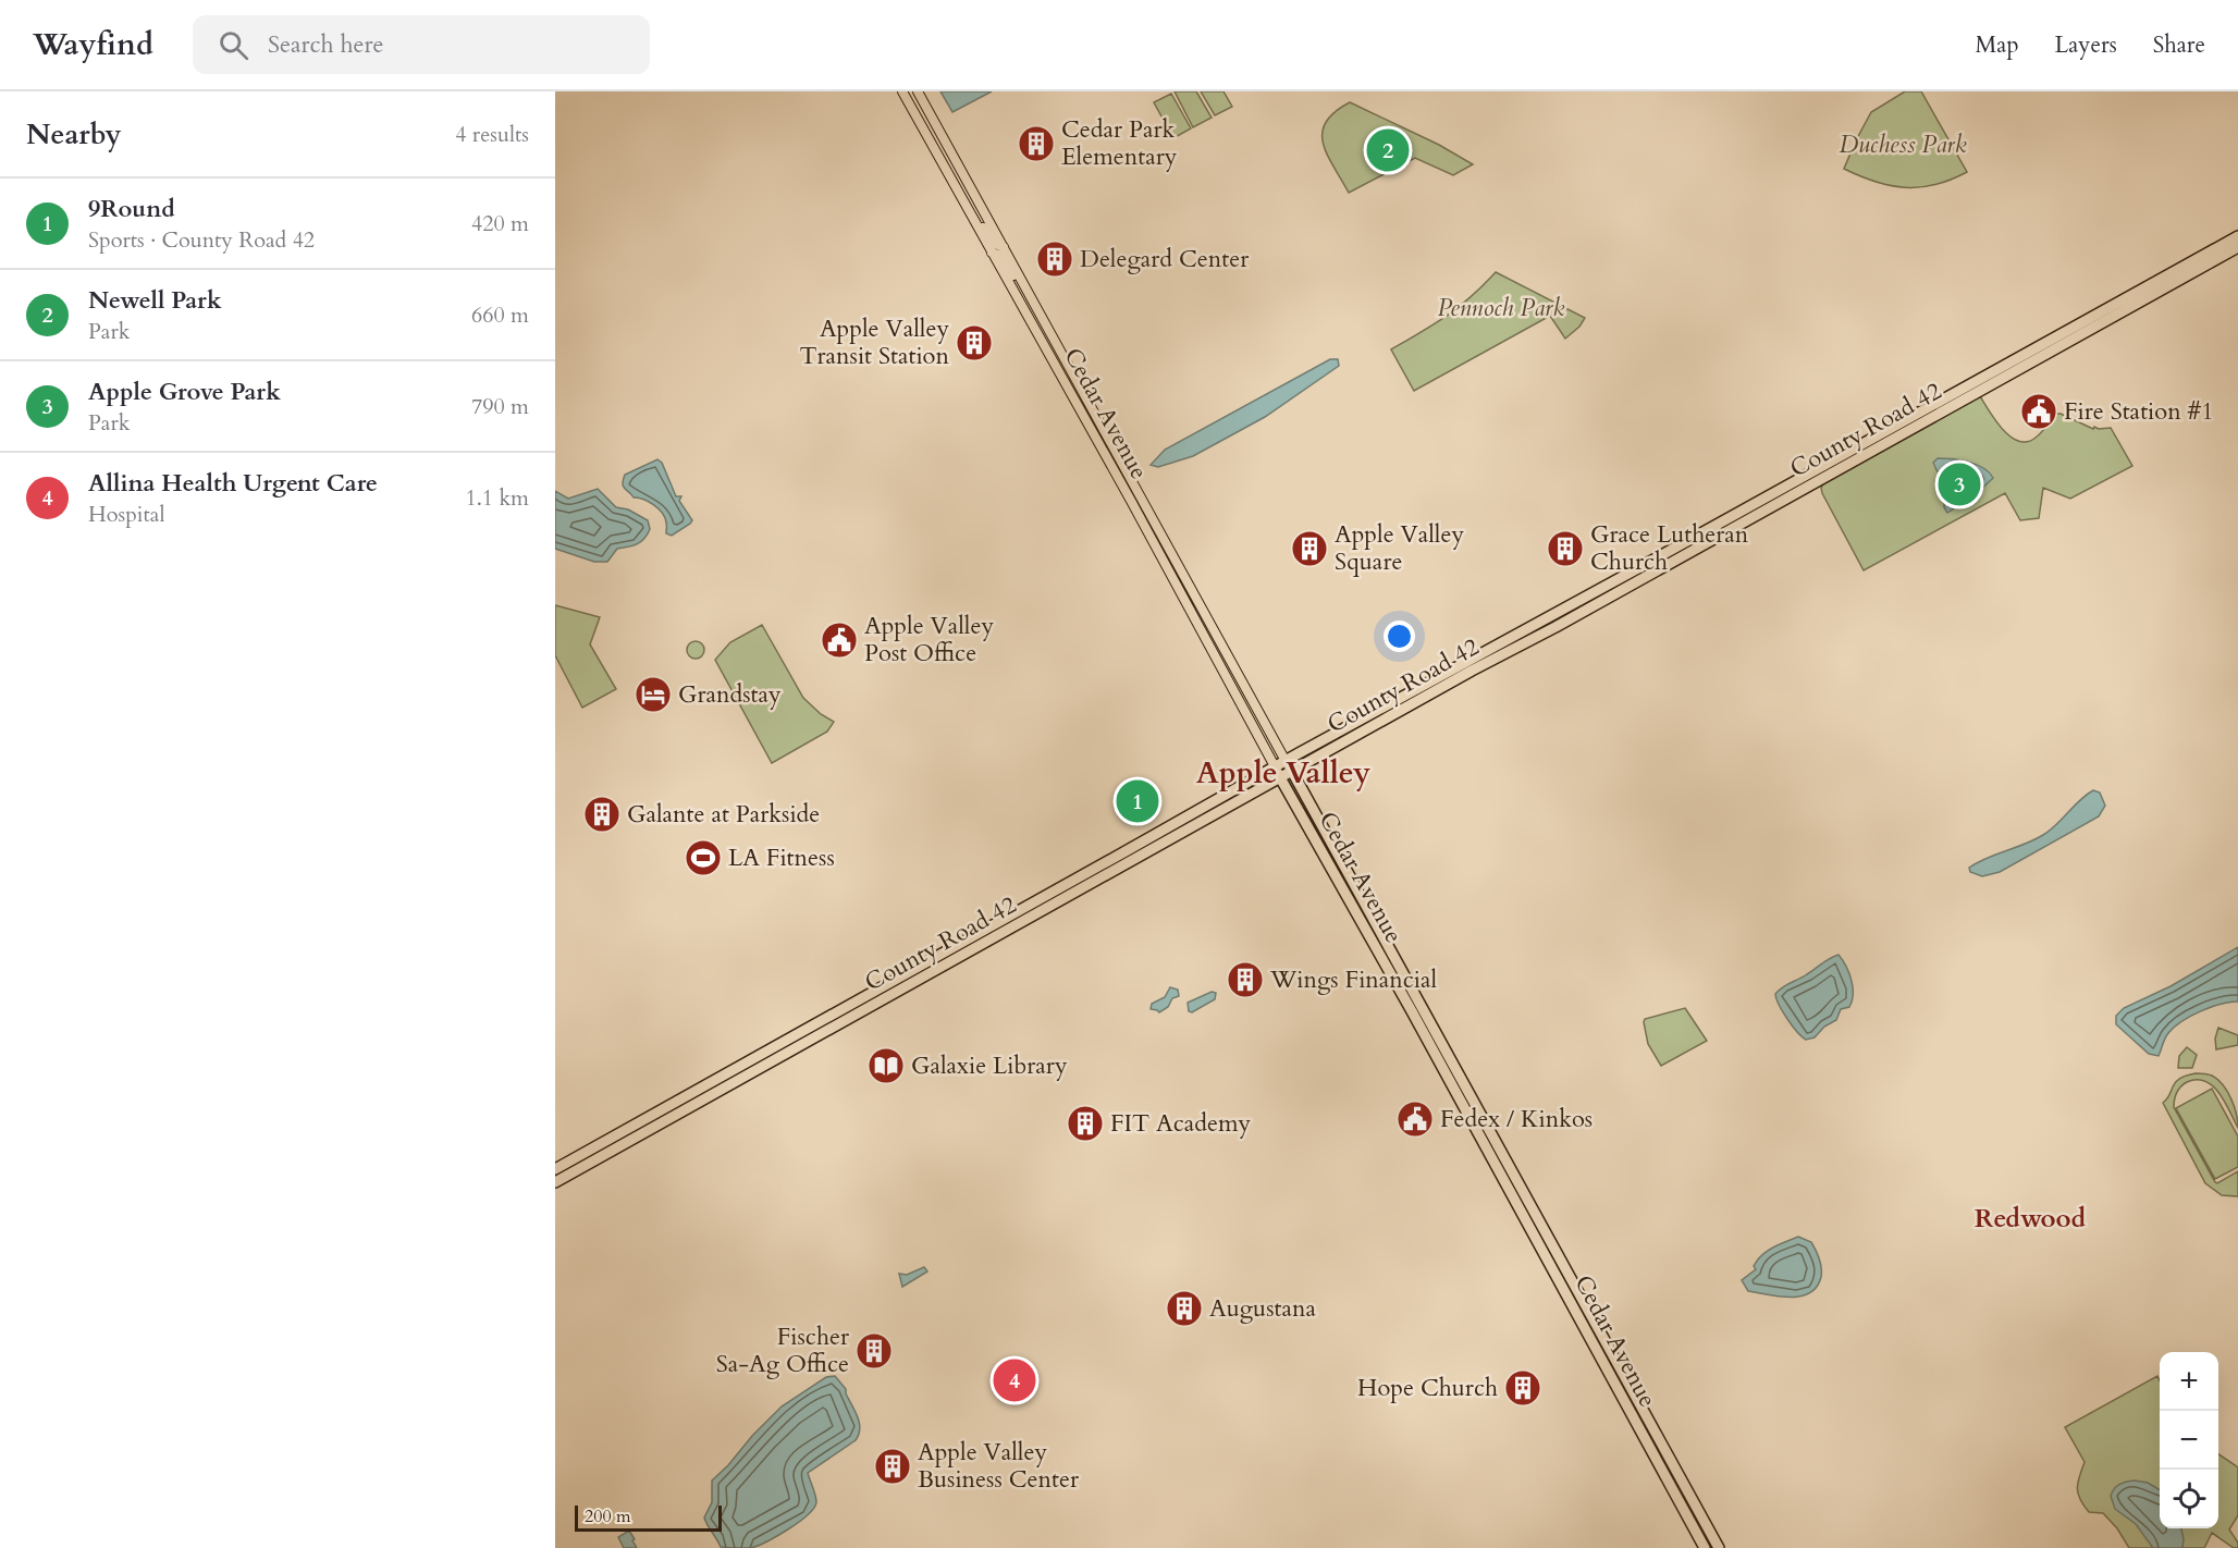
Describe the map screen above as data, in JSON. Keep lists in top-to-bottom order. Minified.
{"streets":{"highway":["Cedar Avenue","County Road 42"]},"crossings":[["Cedar Avenue","County Road 42"]],"districts":["Apple Valley","Redwood"],"parks":["Duchess Park","Pennoch Park"],"places":{"building":["Cedar Park Elementary","Delegard Center","Apple Valley Transit Station","Apple Valley Square","Grace Lutheran Church","Galante at Parkside","Wings Financial","FIT Academy","Augustana","Fischer Sa-Ag Office","Hope Church","Apple Valley Business Center"],"public building":["Fire Station #1","Apple Valley Post Office","Fedex / Kinkos"],"hotel":["Grandstay"],"sports":["LA Fitness"],"library":["Galaxie Library"]},"scale_bar":"200 m","page":{"header":"Wayfind","search":"Search here","nav":["Map","Layers","Share"],"heading":["Nearby","4 results"],"pins":["2","3","1","4"],"list":[{"mark":"1","name":"9Round","note":"Sports · County Road 42","value":"420 m"},{"mark":"2","name":"Newell Park","note":"Park","value":"660 m"},{"mark":"3","name":"Apple Grove Park","note":"Park","value":"790 m"},{"mark":"4","name":"Allina Health Urgent Care","note":"Hospital","value":"1.1 km"}],"map_buttons":["+","−"],"scale":"200 m"}}
